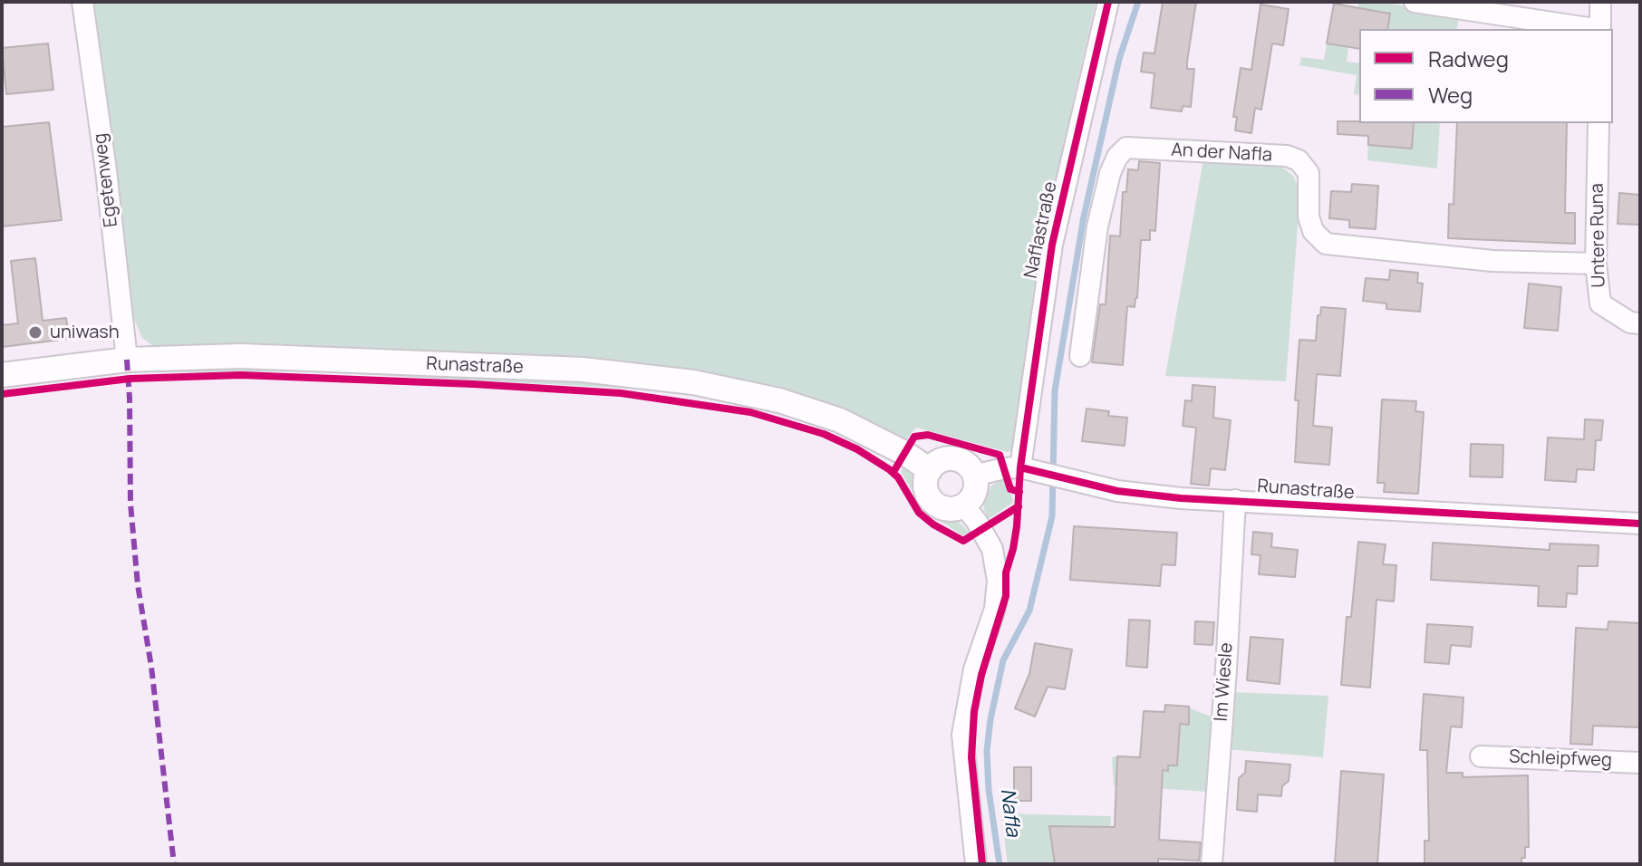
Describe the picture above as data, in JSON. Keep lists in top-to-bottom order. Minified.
{"streets":{"street":["An der Nafla","Egetenweg","Naflastraße","Untere Runa","Runastraße","Im Wiesle","Schleipfweg"]},"crossings":[["An der Nafla","Untere Runa"],["Egetenweg","Runastraße"],["Naflastraße","Runastraße"],["Runastraße","Im Wiesle"]],"water":["Nafla"],"places":["uniwash"],"legend":["Radweg","Weg"]}
